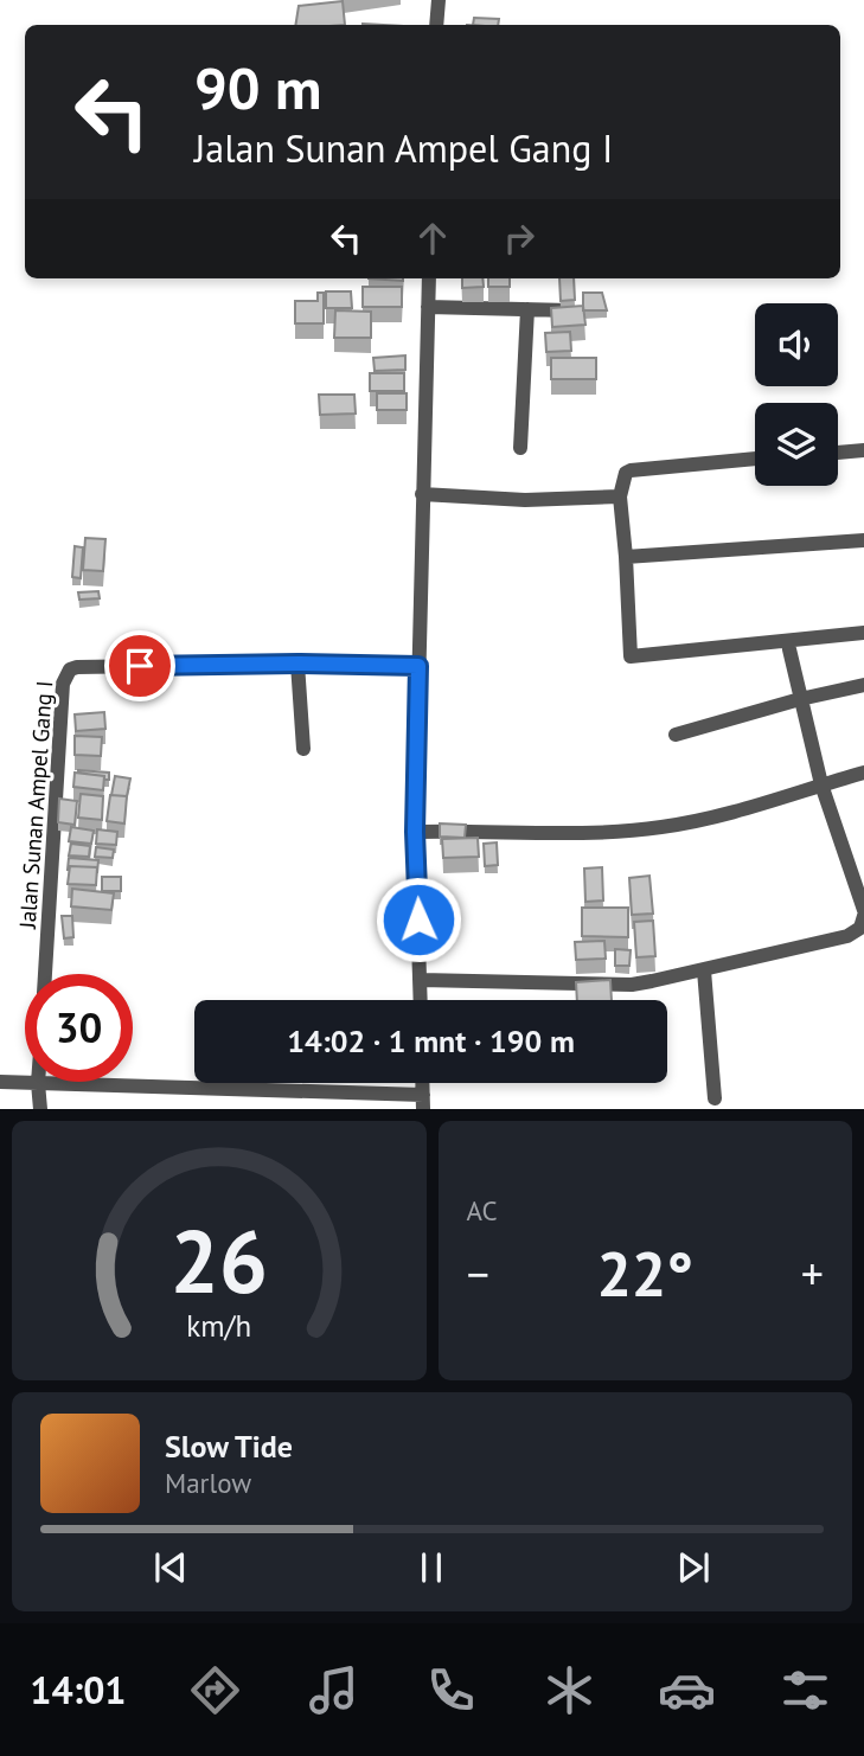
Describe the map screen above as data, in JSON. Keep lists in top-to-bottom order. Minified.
{"streets":{"street":["Jalan Sunan Ampel Gang I"]},"page":{"turn":["90 m","Jalan Sunan Ampel Gang I"],"limit":"30","trip":"14:02 · 1 mnt · 190 m","tile":"AC","heat":["−","22°","+"],"song":["Slow Tide","Marlow"],"tabs":"14:01","gauge":["26","km/h"]}}
